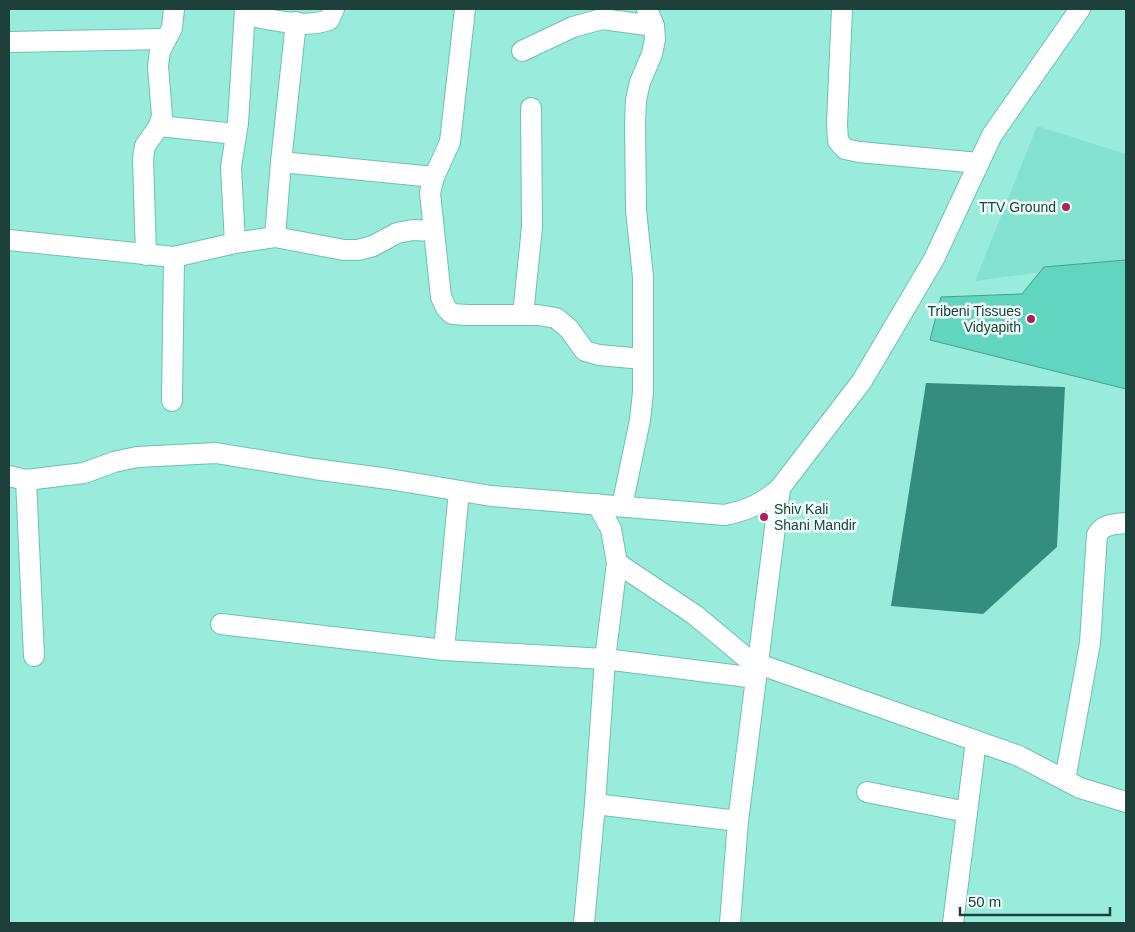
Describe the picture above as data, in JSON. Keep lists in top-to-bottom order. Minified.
{"places":["TTV Ground","Tribeni Tissues Vidyapith","Shiv Kali Shani Mandir"],"scale_bar":"50 m"}
